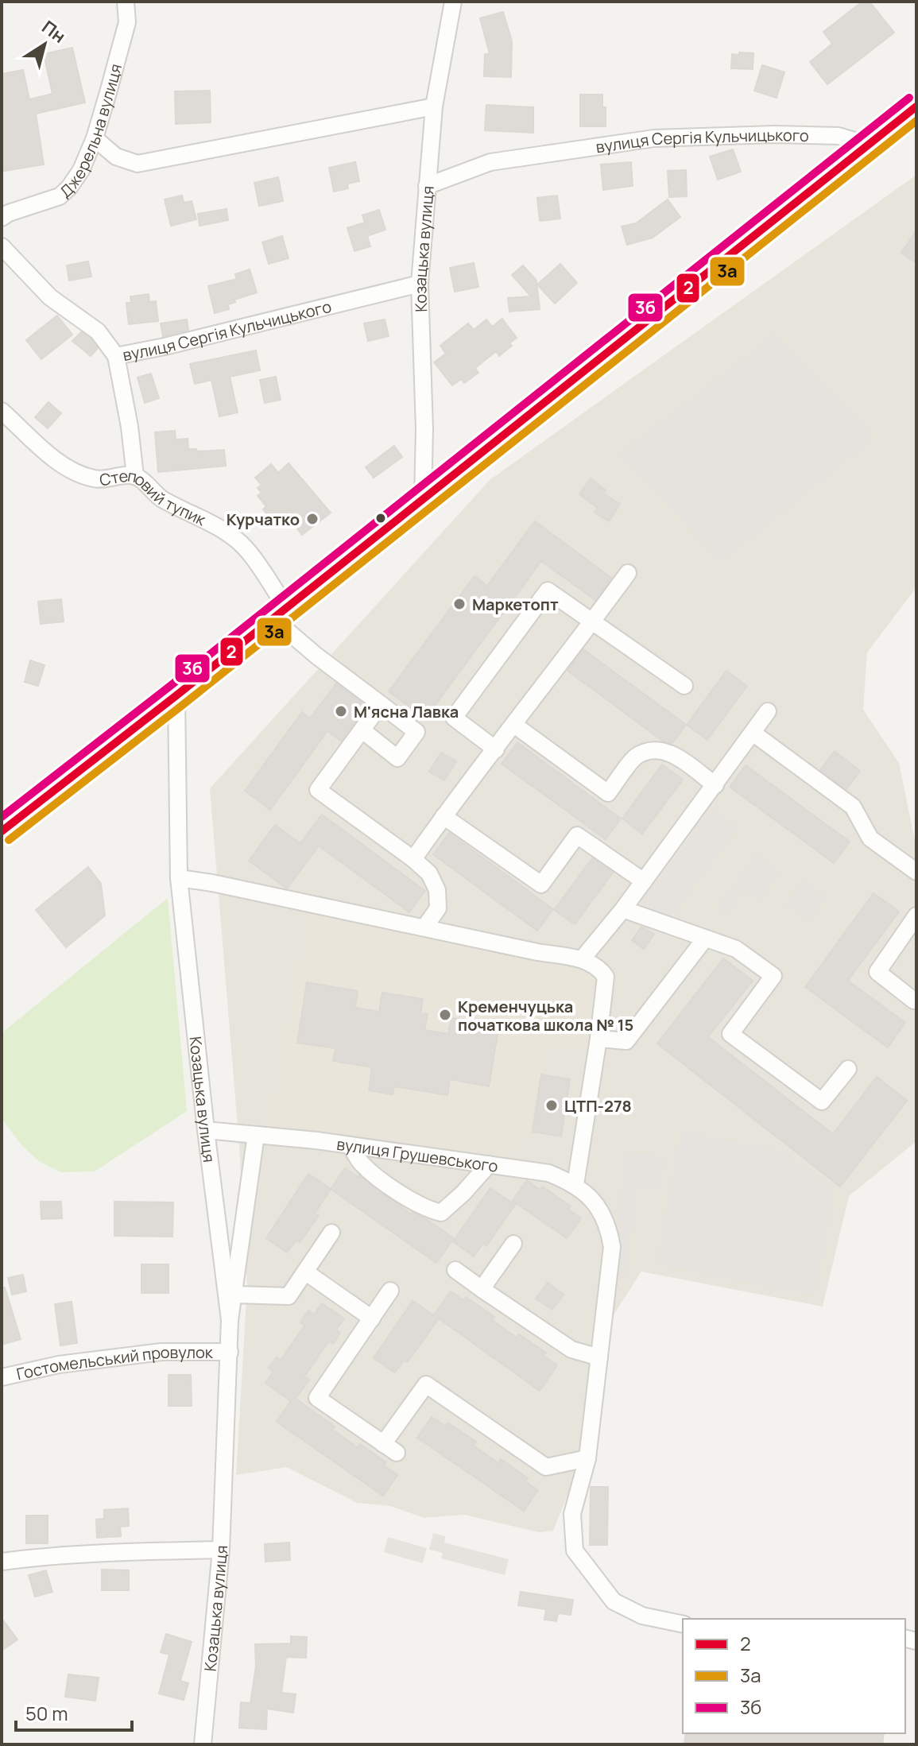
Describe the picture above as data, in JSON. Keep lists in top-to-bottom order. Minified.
{"streets":{"street":["Джерельна вулиця","вулиця Сергія Кульчицького","Козацька вулиця","Степовий тупик","вулиця Грушевського","Гостомельський провулок"]},"crossings":[["вулиця Сергія Кульчицького","Козацька вулиця"],["Козацька вулиця","вулиця Грушевського"],["Козацька вулиця","Гостомельський провулок"]],"places":["Курчатко","Маркетопт","М'ясна Лавка","Кременчуцька початкова школа № 15","ЦТП-278"],"lines":["transit line 3б","transit line 2","transit line 3а"],"legend":["2","3а","3б"],"scale_bar":"50 m","north":"top right"}
